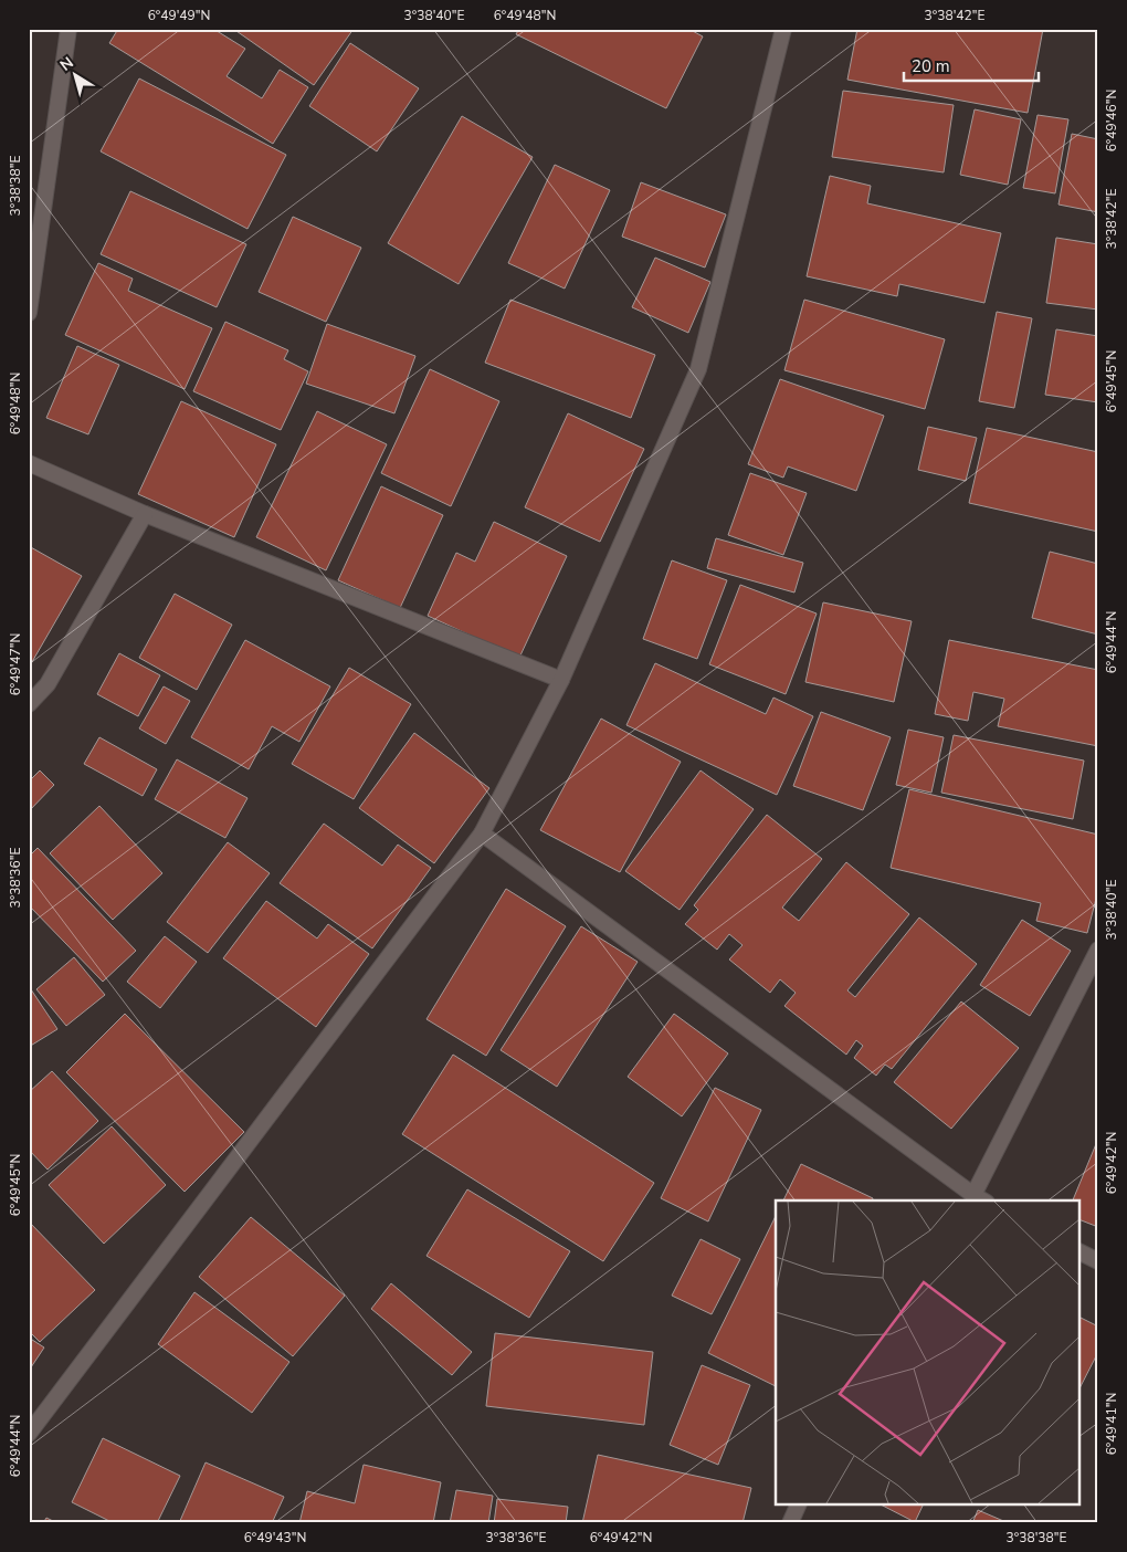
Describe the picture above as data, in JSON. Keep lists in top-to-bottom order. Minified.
{"scale_bar":"20 m","north":"top left","coordinates":["6°49'49\"N","3°38'40\"E","6°49'48\"N","3°38'42\"E","6°49'46\"N","3°38'38\"E","6°49'45\"N","6°49'44\"N","6°49'47\"N","3°38'36\"E","6°49'42\"N","6°49'41\"N","6°49'43\"N"]}
